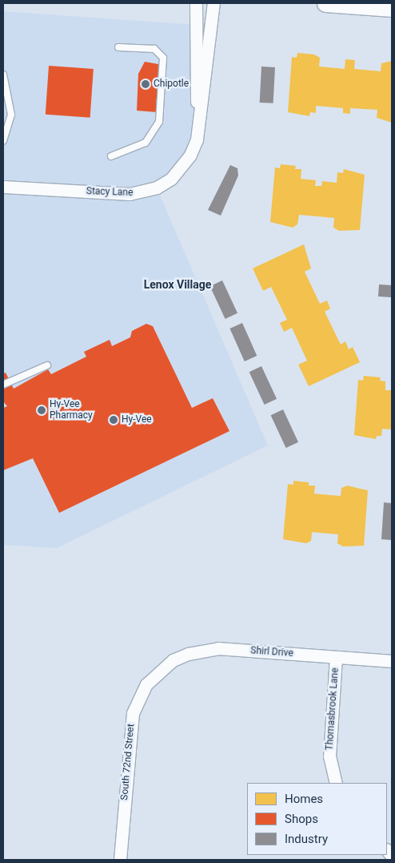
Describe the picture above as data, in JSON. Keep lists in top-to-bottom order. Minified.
{"streets":{"street":["Stacy Lane","Shirl Drive","Thomasbrook Lane","South 72nd Street"]},"crossings":[["Shirl Drive","Thomasbrook Lane"],["Shirl Drive","South 72nd Street"]],"districts":["Lenox Village"],"places":["Chipotle","Hy-Vee Pharmacy","Hy-Vee"],"legend":["Homes","Shops","Industry"]}
